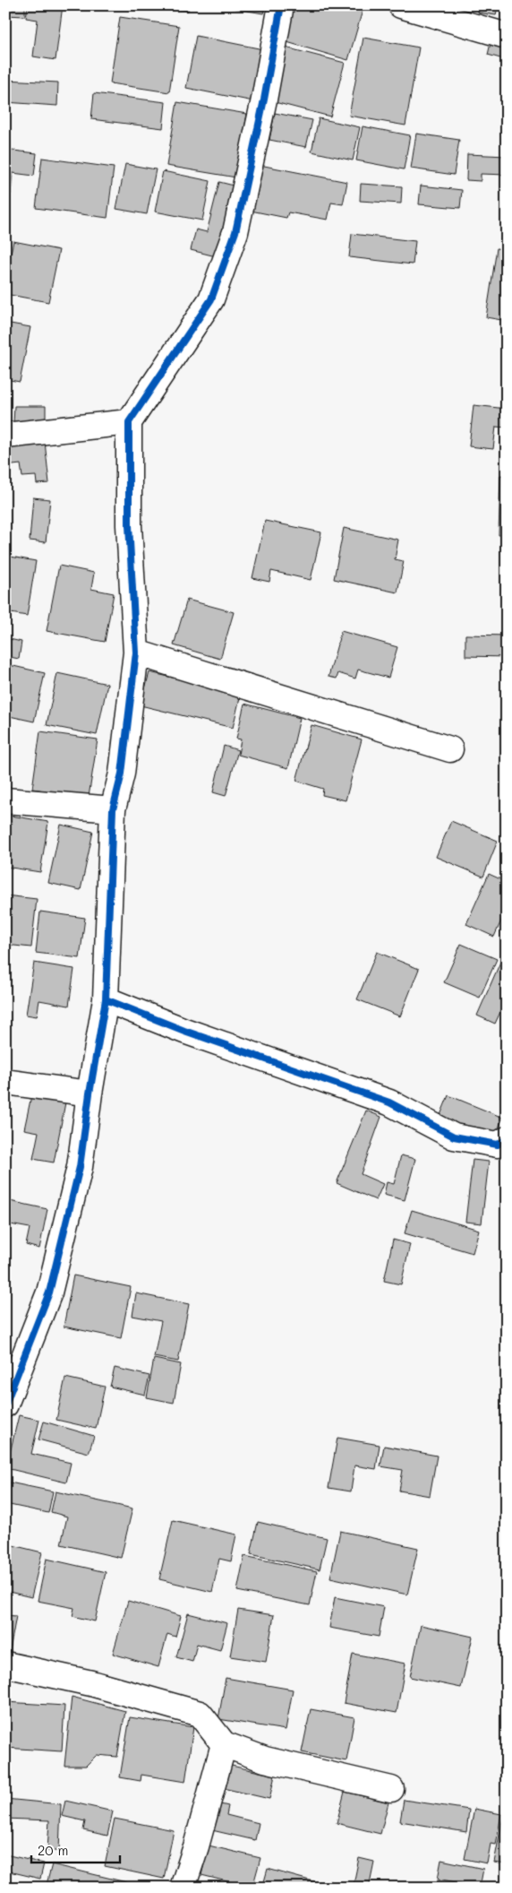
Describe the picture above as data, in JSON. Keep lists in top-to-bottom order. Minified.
{"scale_bar":"20 m"}
